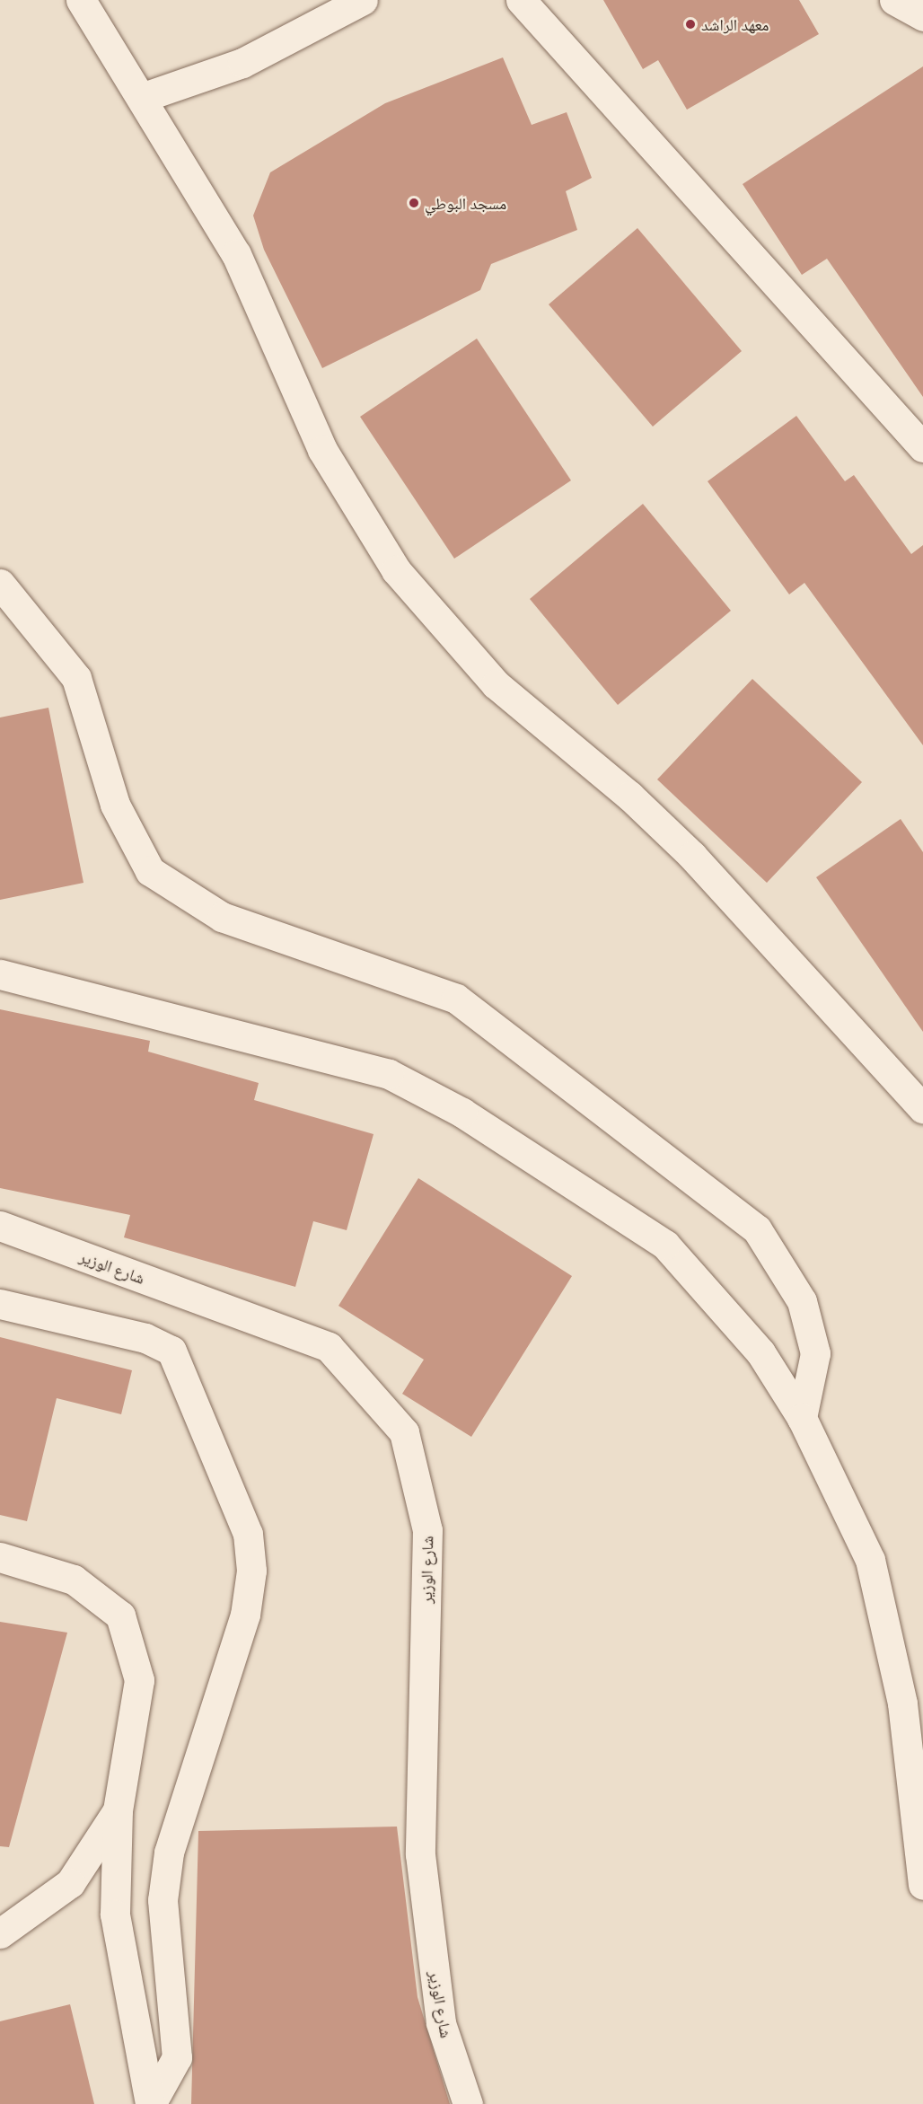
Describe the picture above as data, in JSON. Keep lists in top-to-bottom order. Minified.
{"streets":{"street":["شارع الوزير"]},"places":["معهد الراشد","مسجد البوطي"]}
